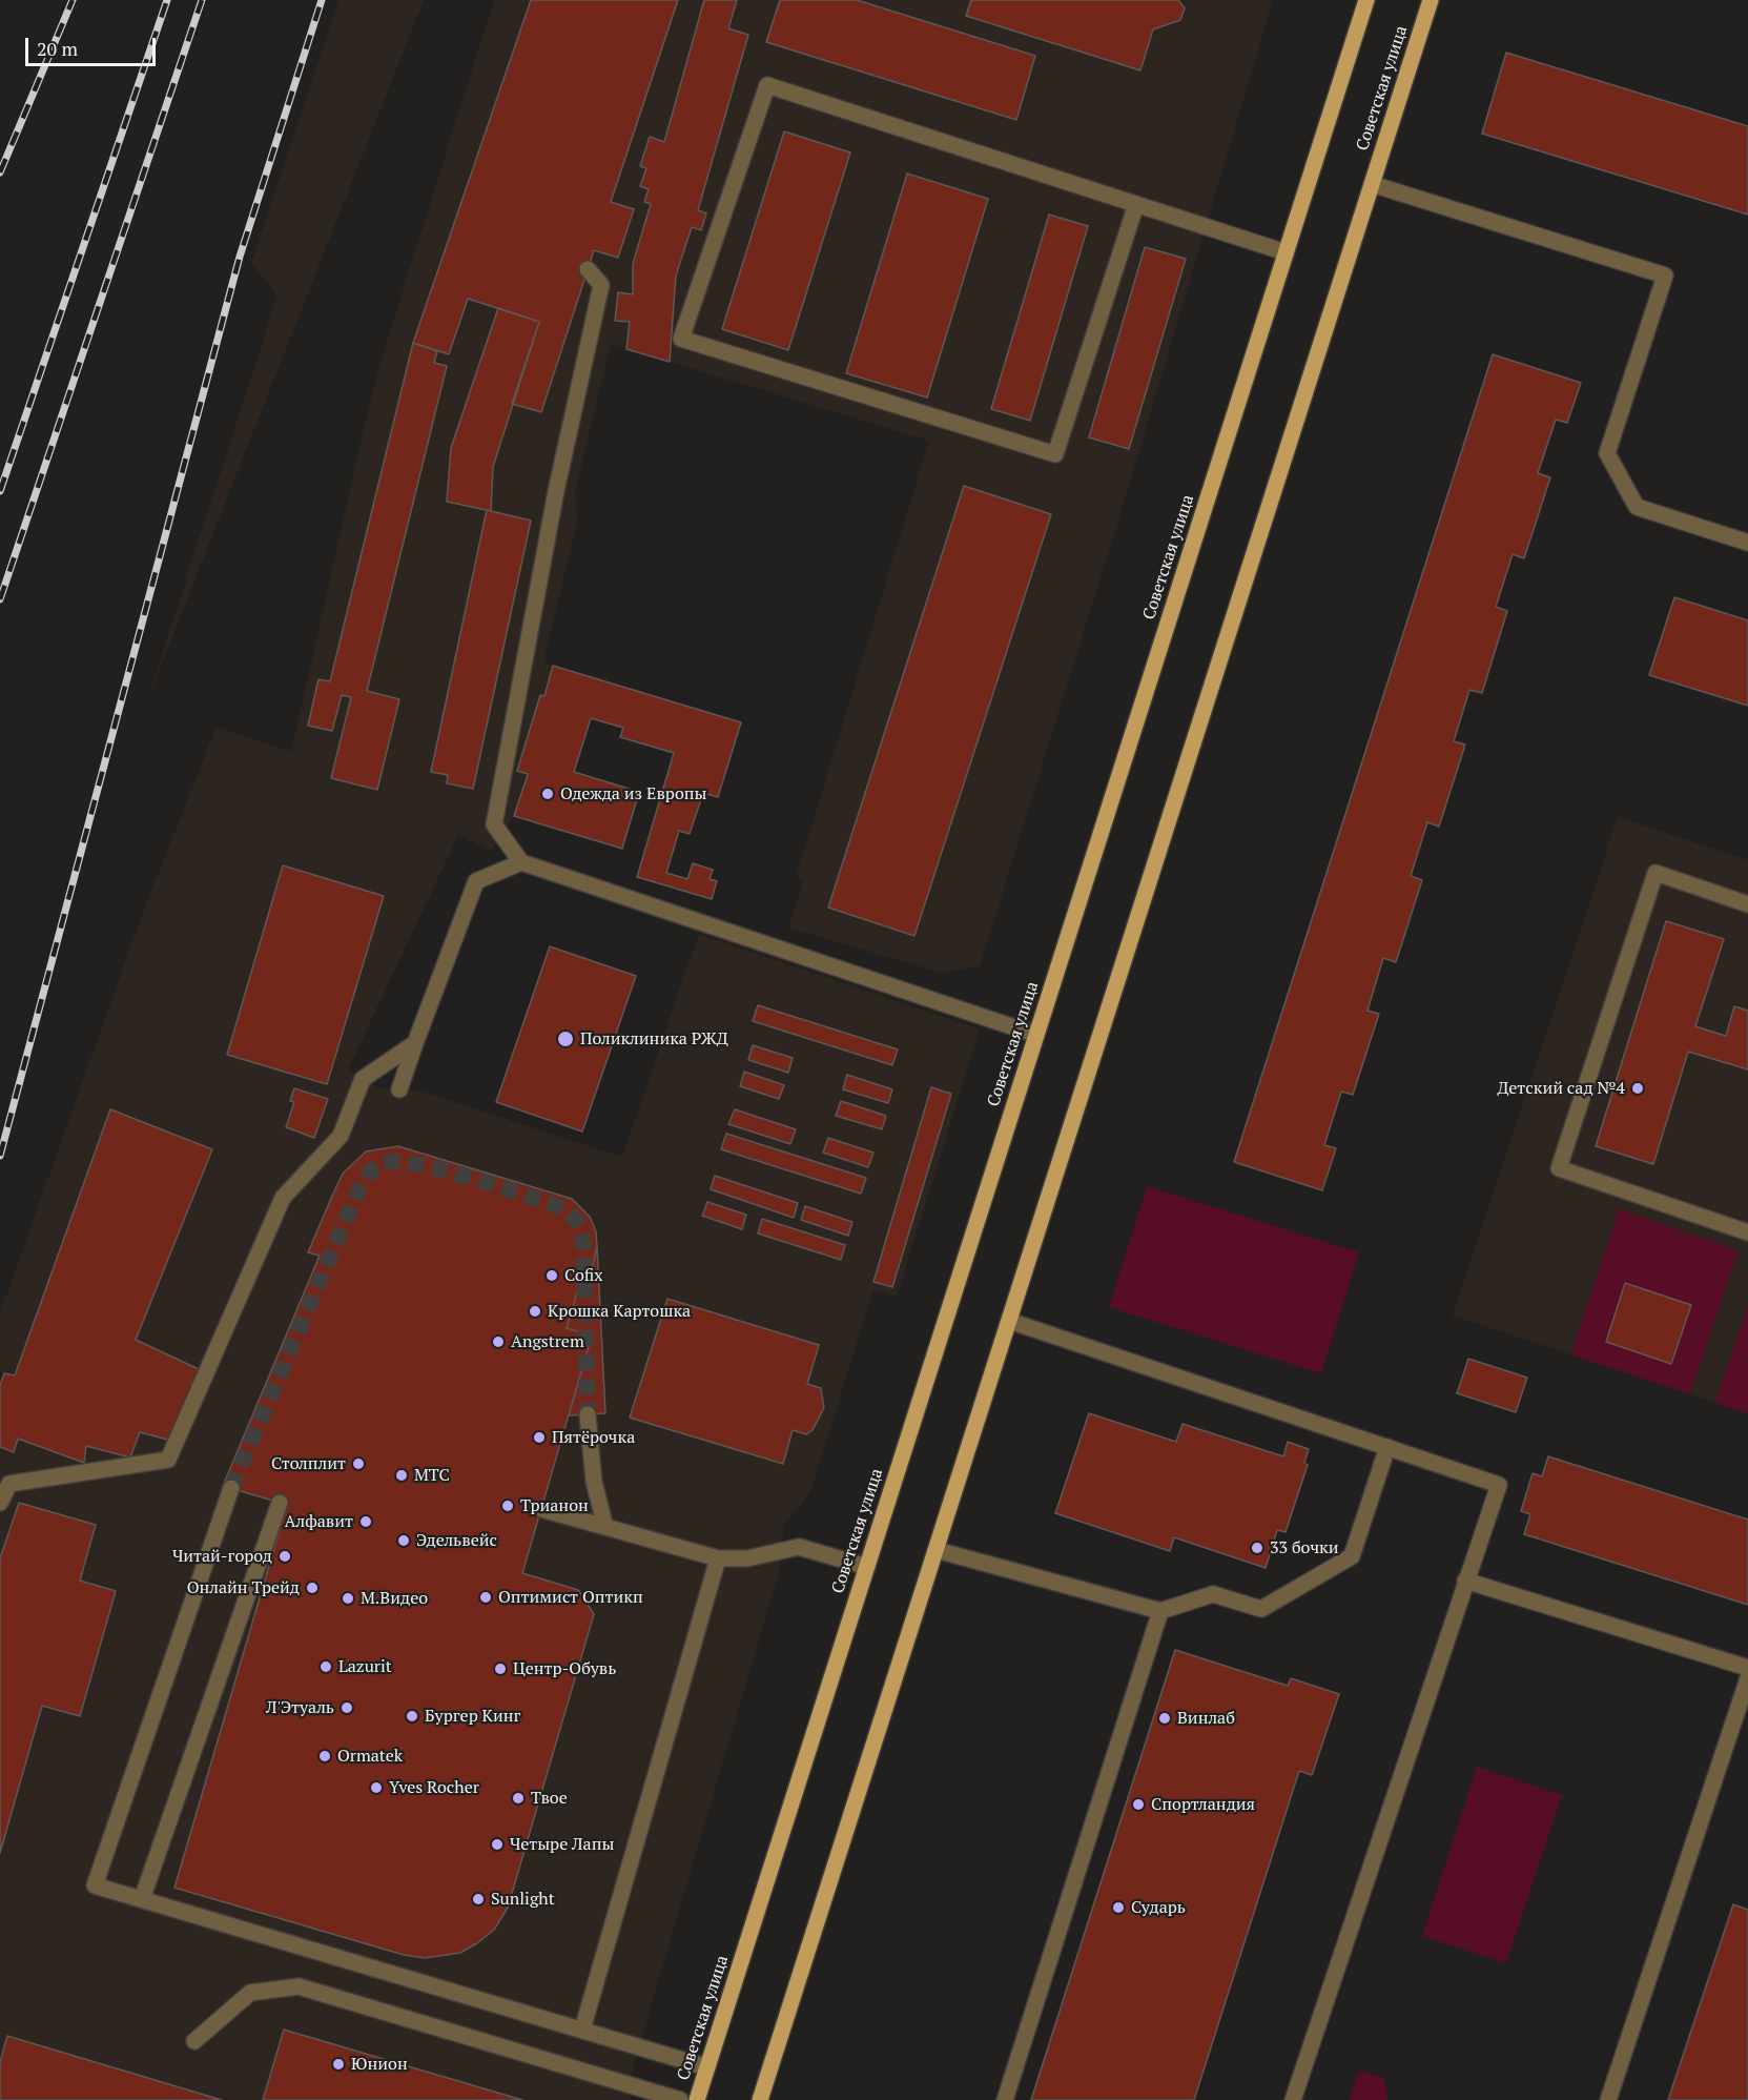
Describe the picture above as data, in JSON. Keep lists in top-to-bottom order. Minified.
{"streets":{"main road":["Советская улица"]},"places":["Одежда из Европы","Поликлиника РЖД","Детский сад №4","Cofix","Крошка Картошка","Angstrem","Пятёрочка","Столплит","МТС","Трианон","Алфавит","Эдельвейс","33 бочки","Читай-город","Онлайн Трейд","Оптимист Оптикп","М.Видео","Lazurit","Центр-Обувь","Л'Этуаль","Бургер Кинг","Винлаб","Ormatek","Yves Rocher","Твое","Спортландия","Четыре Лапы","Sunlight","Сударь","Юнион"],"scale_bar":"20 m"}
